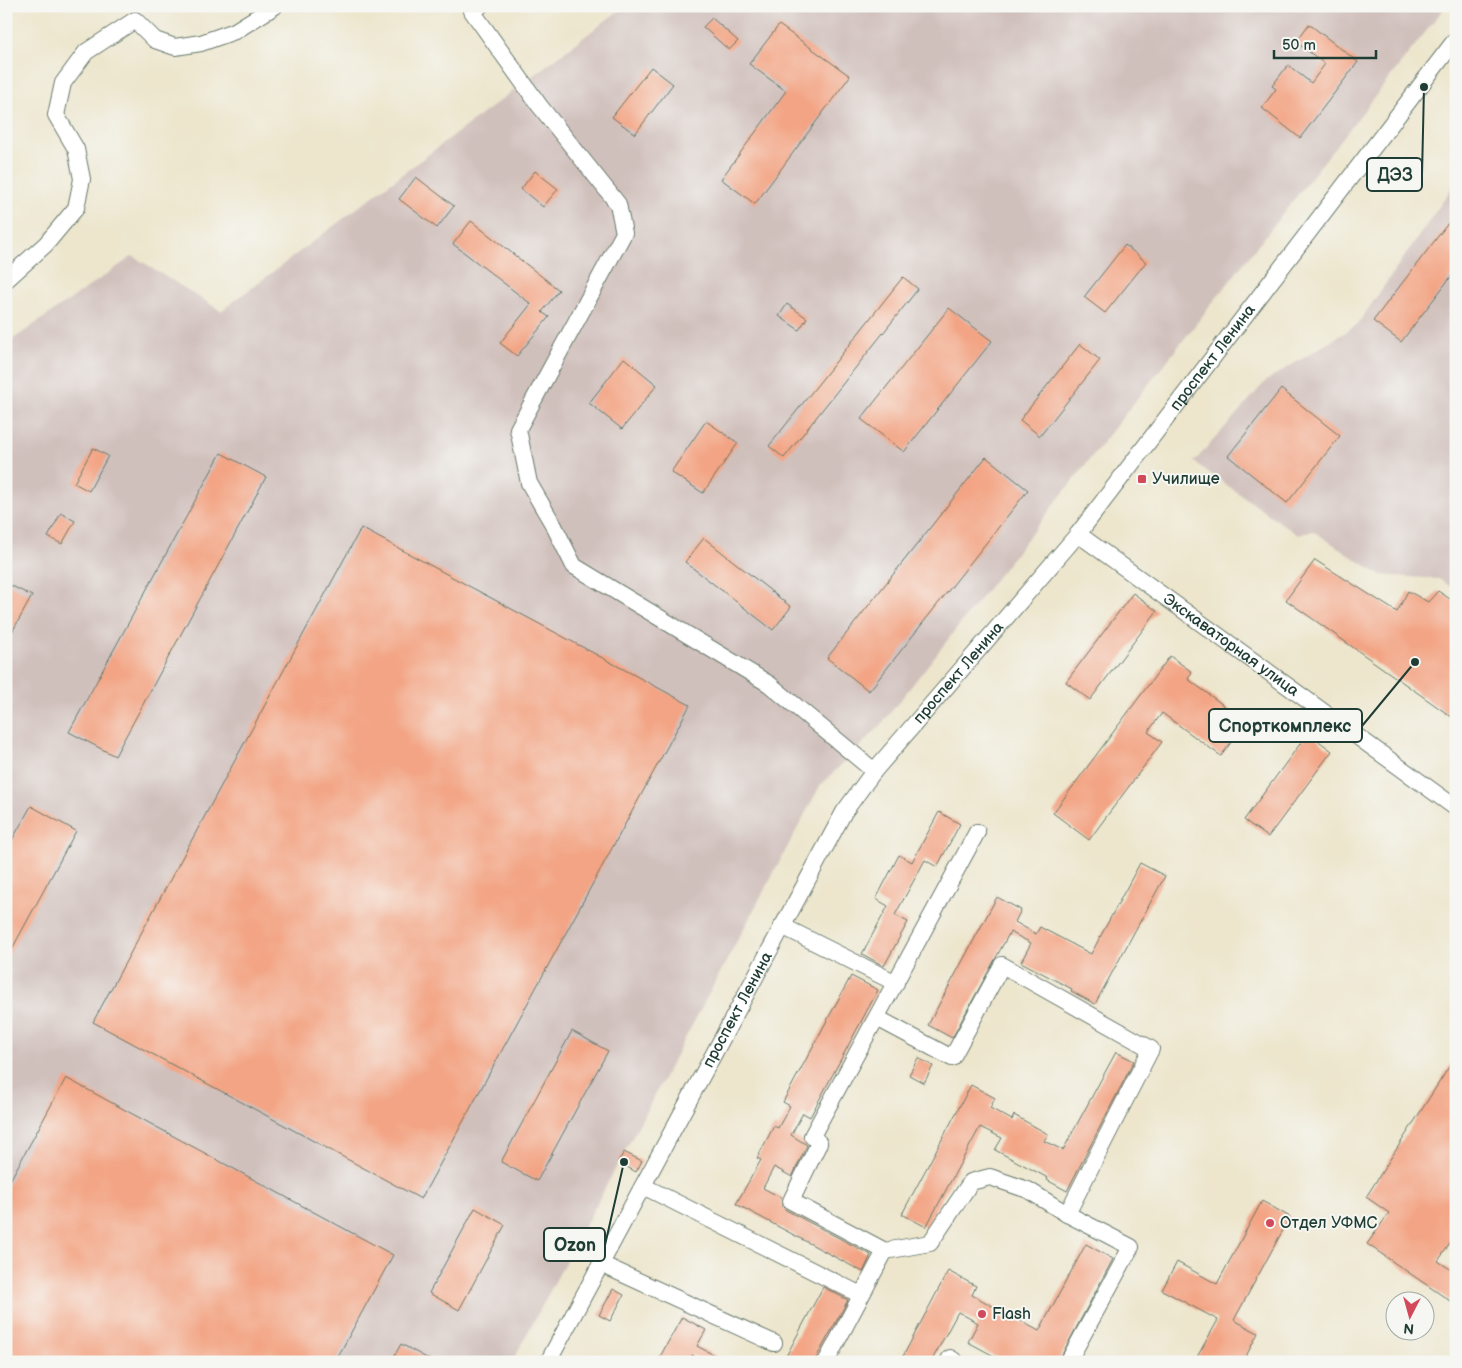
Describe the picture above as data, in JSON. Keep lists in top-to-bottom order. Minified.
{"streets":{"street":["проспект Ленина","Экскаваторная улица"]},"crossings":[["проспект Ленина","Экскаваторная улица"]],"places":{"other":["ДЭЗ","Спорткомплекс","Ozon","Отдел УФМС","Flash"],"transit":["Училище"]},"scale_bar":"50 m","north":"bottom"}
